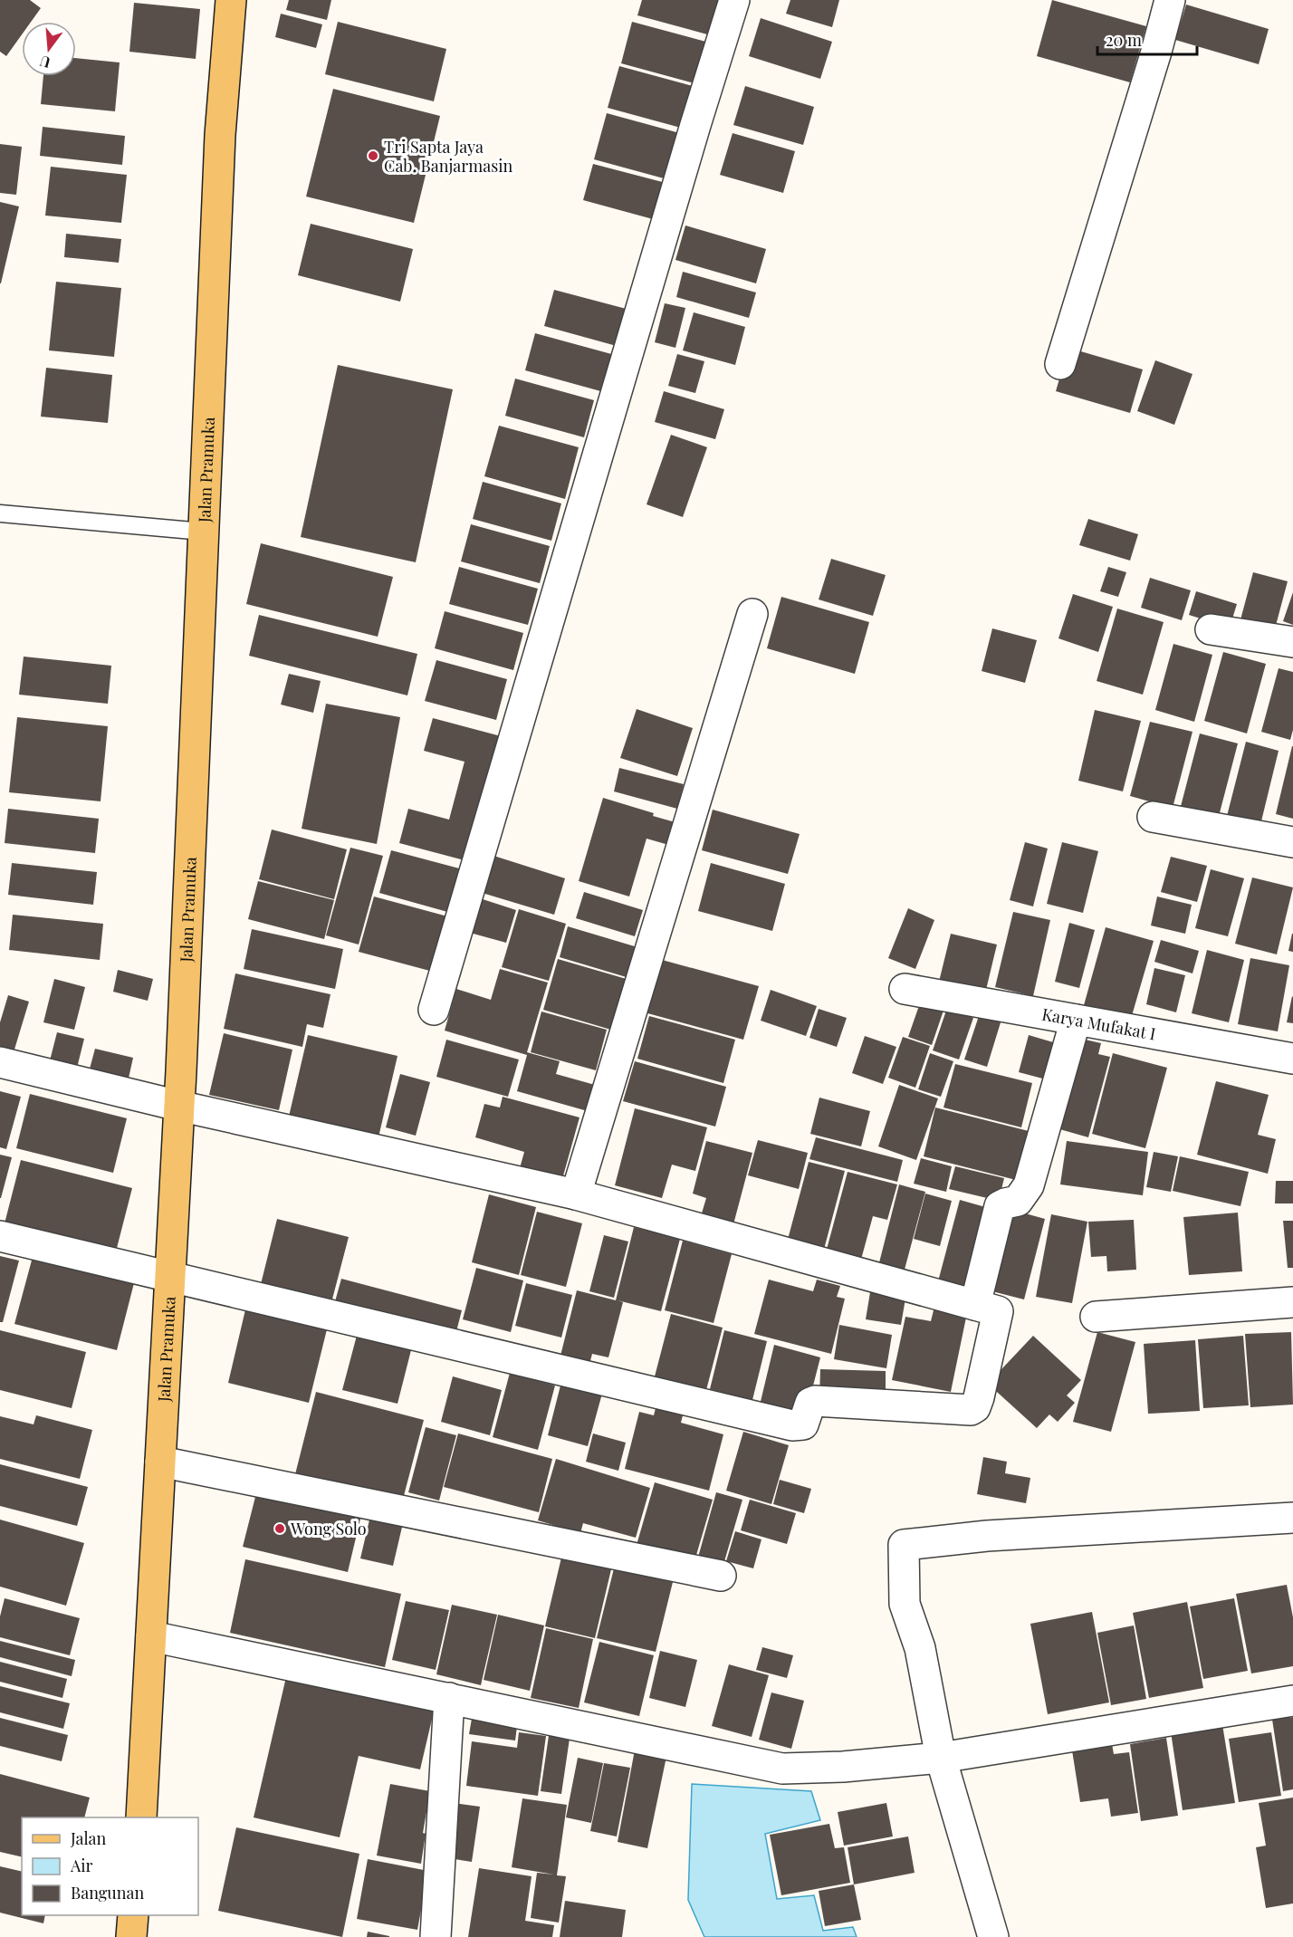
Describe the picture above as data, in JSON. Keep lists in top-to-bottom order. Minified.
{"streets":{"main road":["Jalan Pramuka"],"street":["Karya Mufakat I"]},"places":["Tri Sapta Jaya Cab. Banjarmasin","Wong Solo"],"legend":["Jalan","Air","Bangunan"],"scale_bar":"20 m","north":"bottom"}
